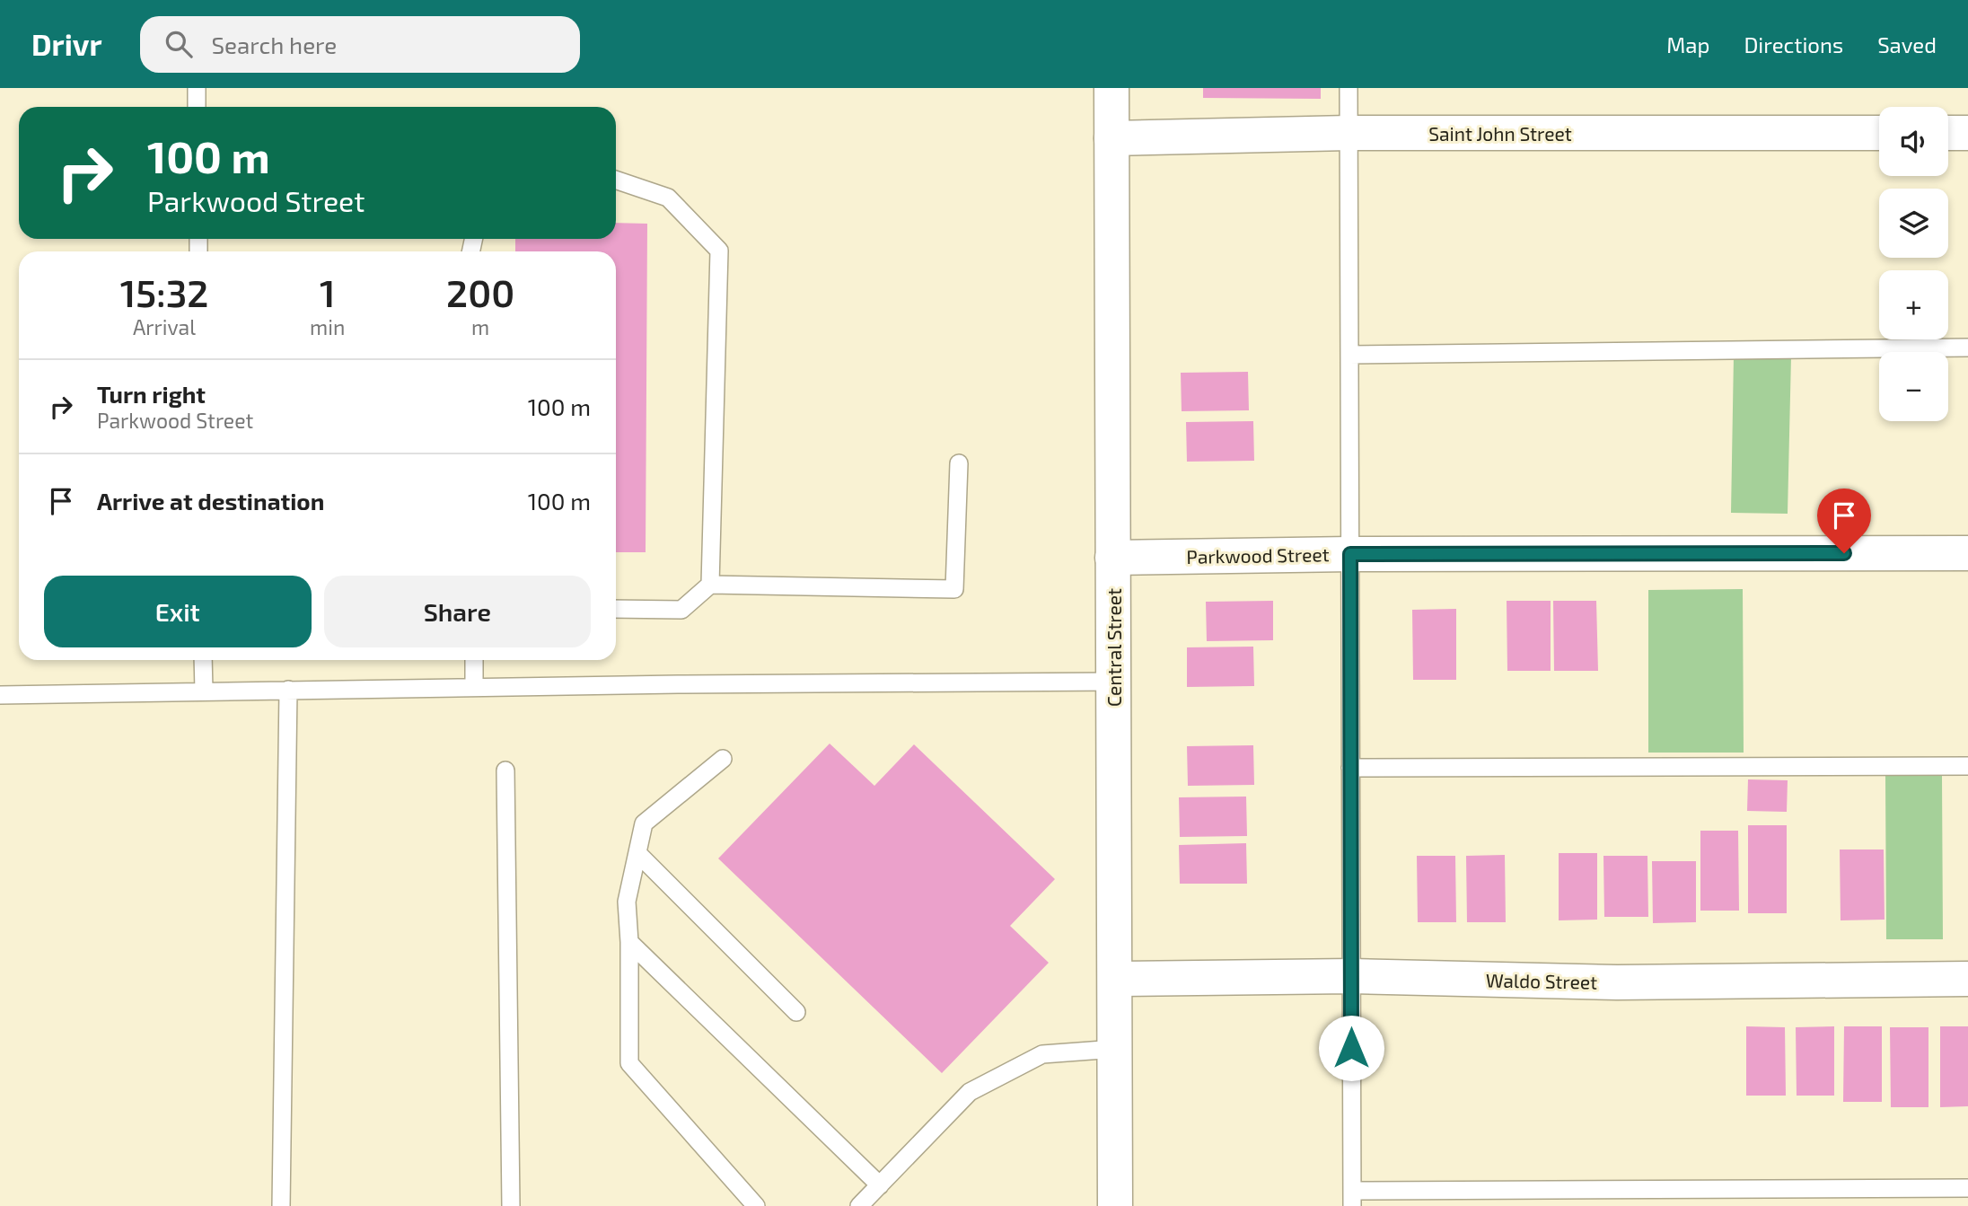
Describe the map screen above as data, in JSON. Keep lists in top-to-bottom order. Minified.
{"streets":{"street":["Saint John Street","Parkwood Street","Central Street","Waldo Street"]},"crossings":[["Saint John Street","Central Street"],["Parkwood Street","Central Street"],["Central Street","Waldo Street"]],"page":{"header":"Drivr","search":"Search here","nav":["Map","Directions","Saved"],"map_buttons":["+","−"],"turn":["100 m","Parkwood Street"],"eta":["15:32","Arrival","1","min","200","m"],"list":[{"name":"Turn right","note":"Parkwood Street","value":"100 m"},{"name":"Arrive at destination","value":"100 m"}],"buttons":["Exit","Share"]}}
